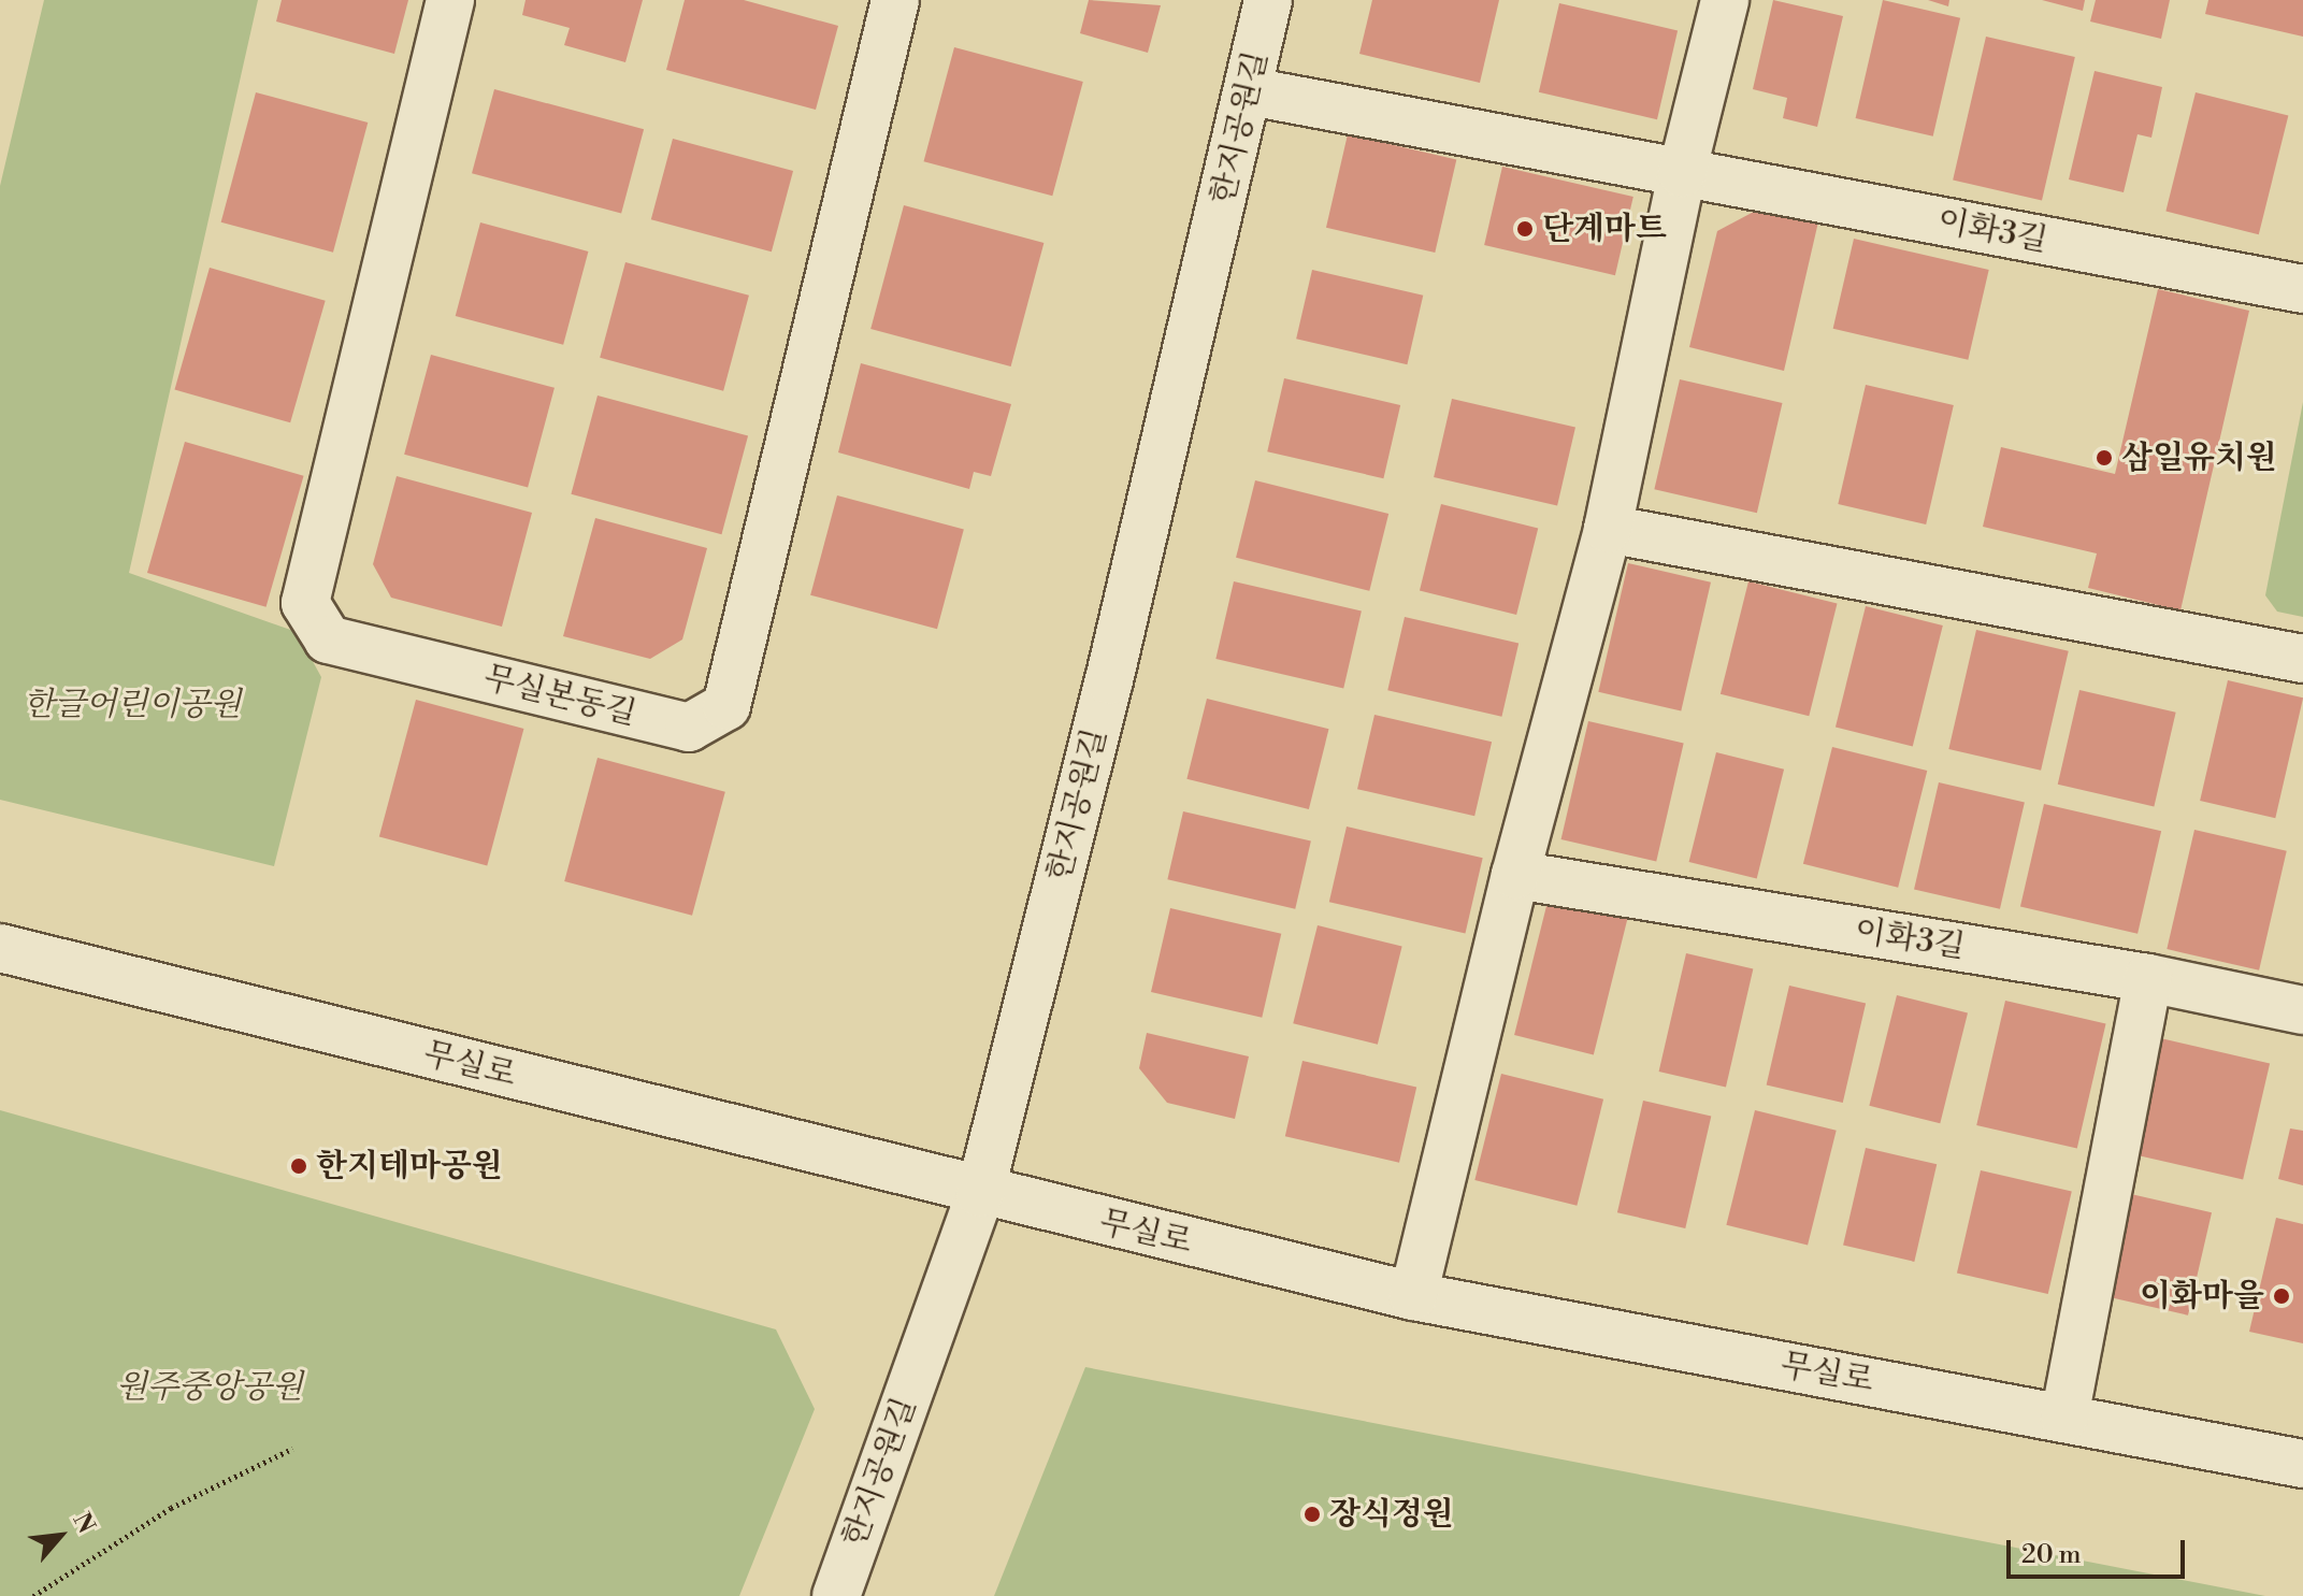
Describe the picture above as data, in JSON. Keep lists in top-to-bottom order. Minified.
{"streets":{"street":["한지공원길","이화3길","무실본동길","무실로"]},"crossings":[["한지공원길","이화3길"],["한지공원길","무실로"]],"parks":["한글어린이공원","원주중앙공원"],"places":["단계마트","삼일유치원","한지테마공원","이화마을","장식정원"],"scale_bar":"20 m","north":"top right"}
